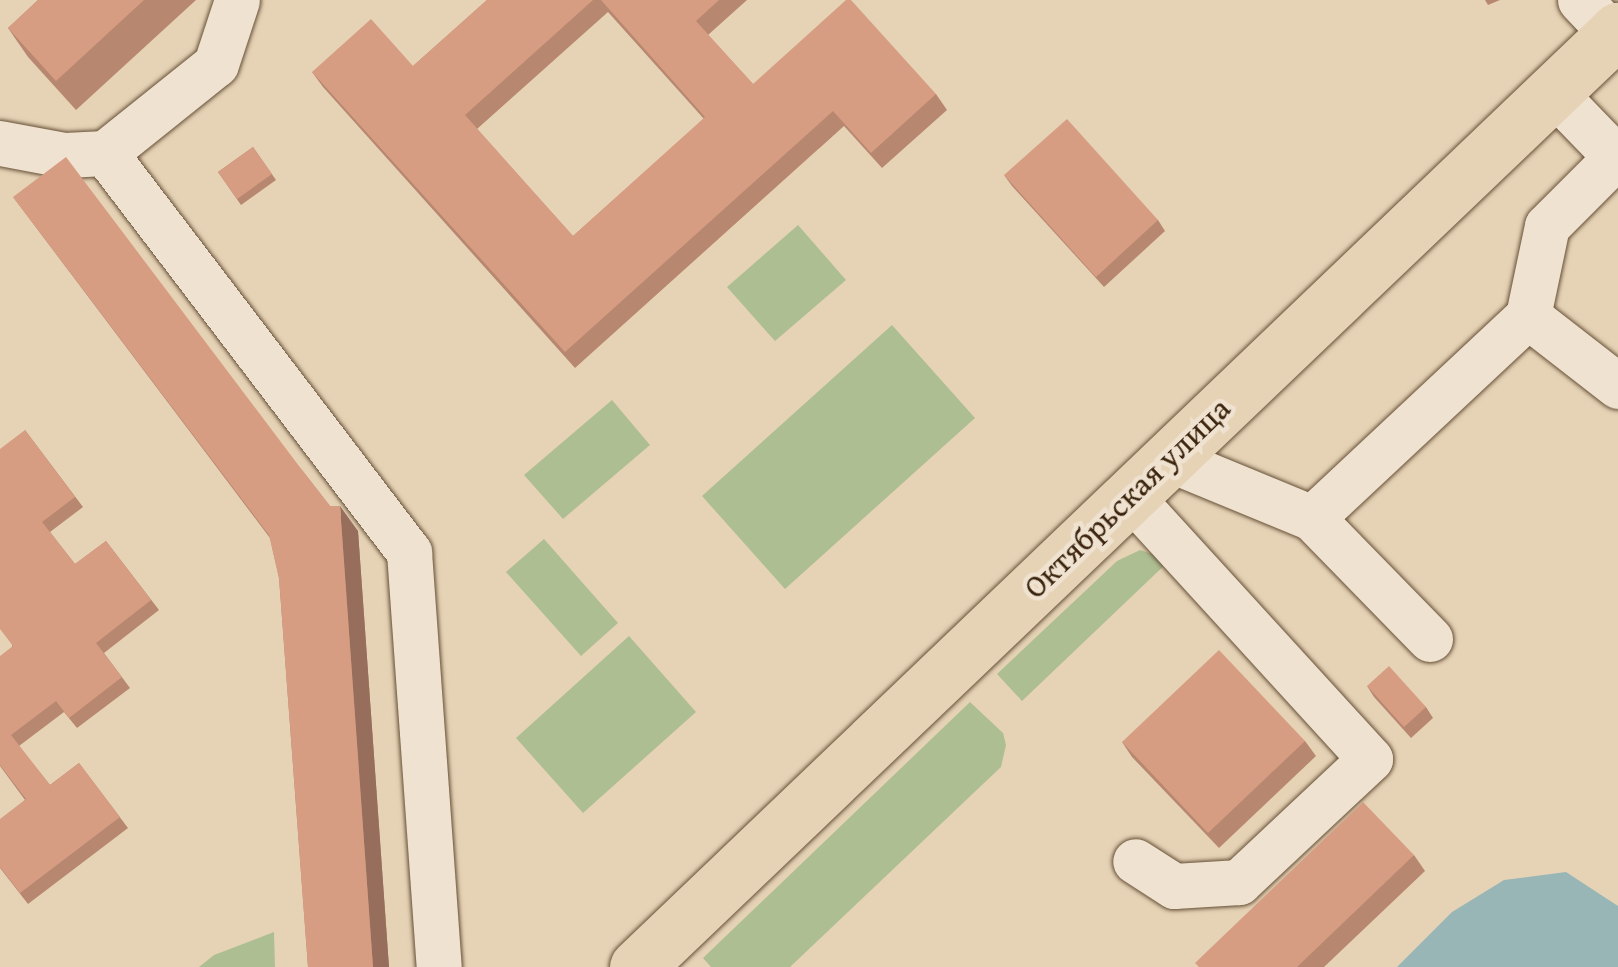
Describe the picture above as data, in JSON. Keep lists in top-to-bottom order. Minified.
{"streets":{"main road":["Октябрьская улица"]}}
